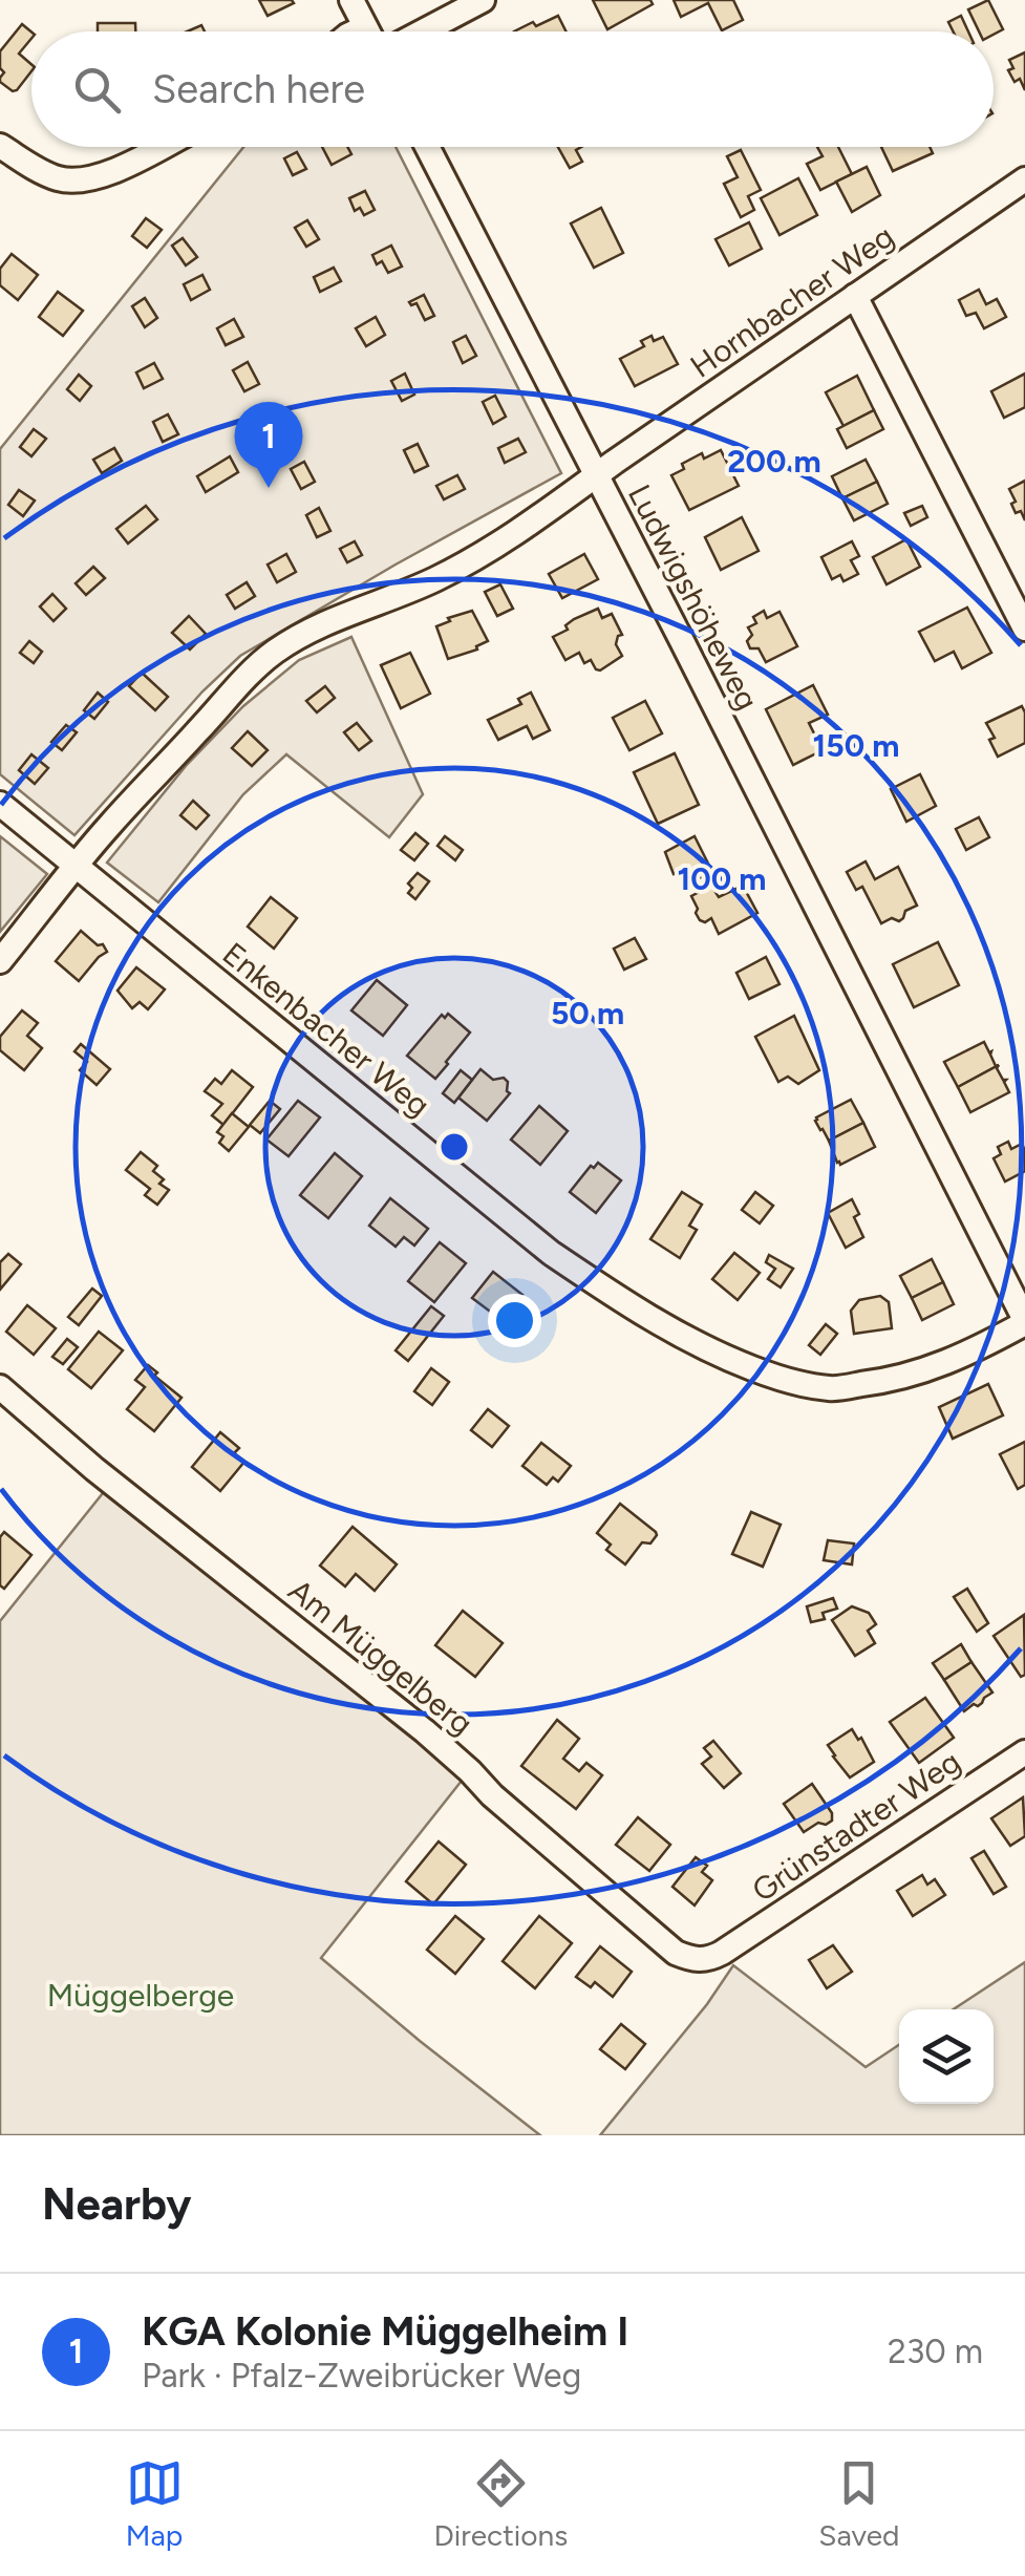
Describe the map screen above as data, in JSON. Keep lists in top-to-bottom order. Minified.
{"streets":{"street":["Hornbacher Weg","Ludwigshöheweg","Enkenbacher Weg","Am Müggelberg","Grünstadter Weg"]},"crossings":[["Hornbacher Weg","Ludwigshöheweg"],["Hornbacher Weg","Enkenbacher Weg"],["Ludwigshöheweg","Enkenbacher Weg"],["Am Müggelberg","Grünstadter Weg"]],"parks":["Müggelberge"],"page":{"search":"Search here","pins":"1","heading":"Nearby","list":[{"mark":"1","name":"KGA Kolonie Müggelheim I","note":"Park · Pfalz-Zweibrücker Weg","value":"230 m"}],"nav":["Map","Directions","Saved"]},"rings":["200 m","150 m","100 m","50 m"]}
